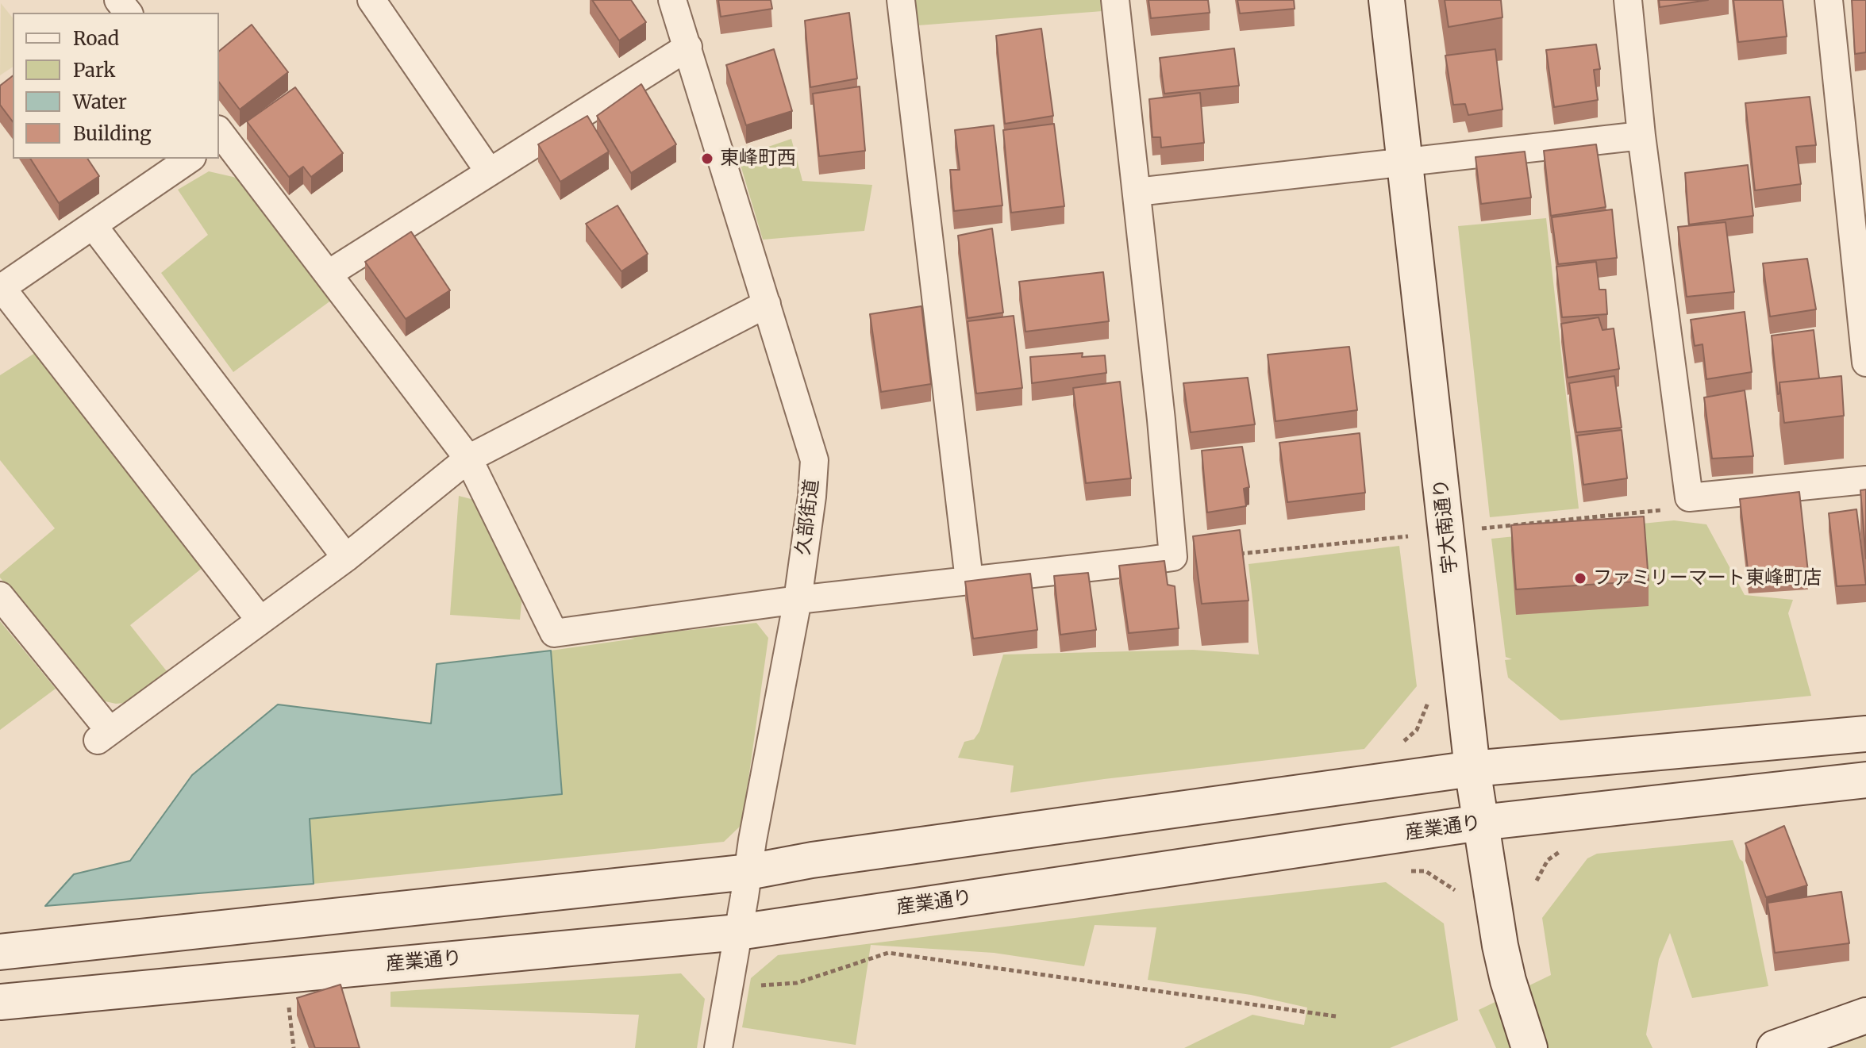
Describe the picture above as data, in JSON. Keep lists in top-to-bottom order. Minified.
{"streets":{"street":["久部街道","宇大南通り","産業通り"]},"crossings":[["久部街道","産業通り"],["宇大南通り","産業通り"]],"places":["東峰町西","ファミリーマート東峰町店"],"legend":["Road","Park","Water","Building"]}
